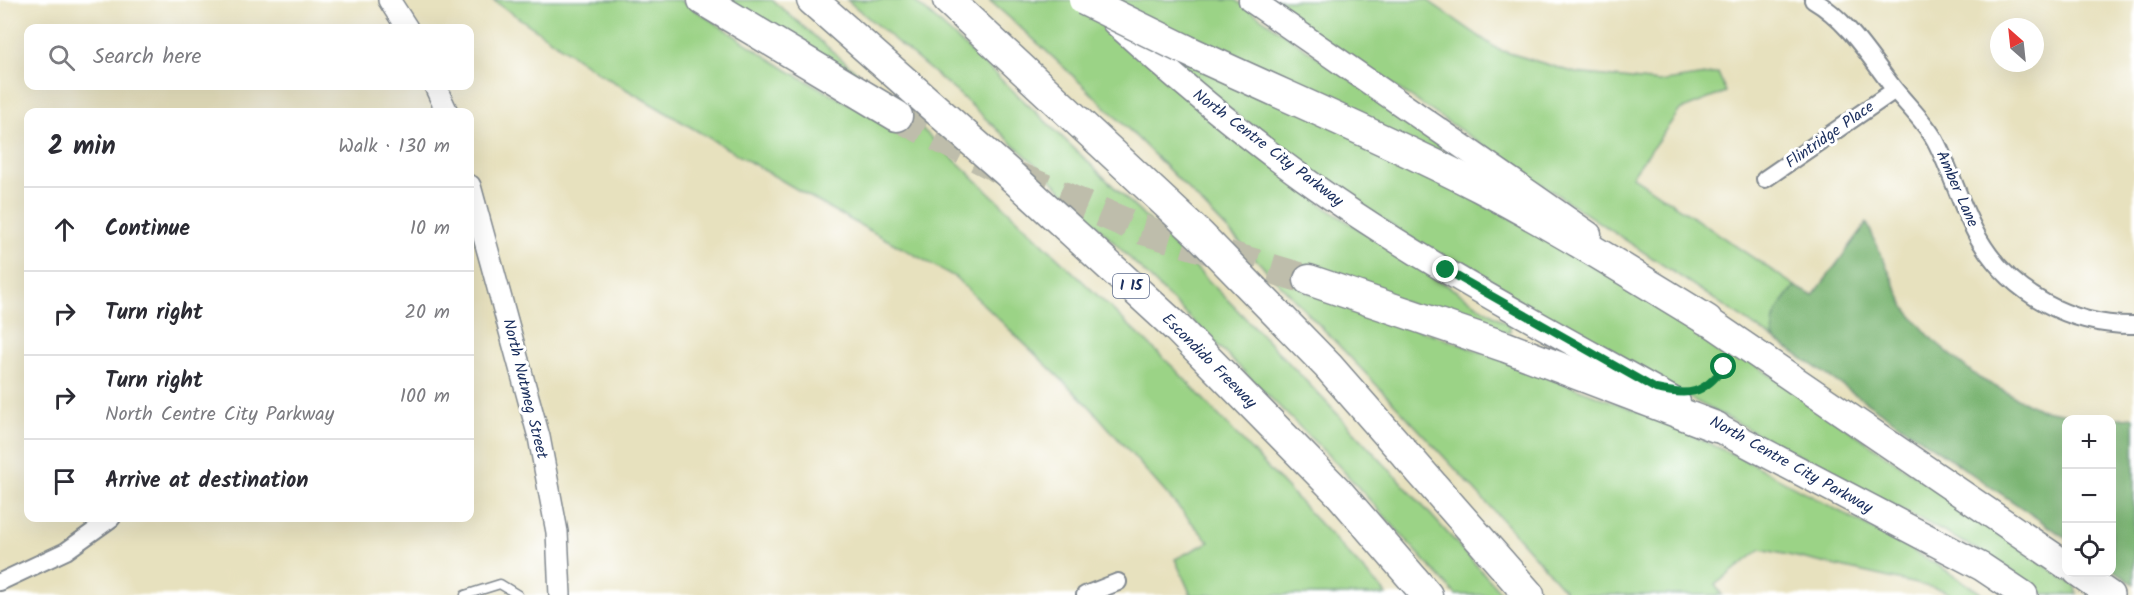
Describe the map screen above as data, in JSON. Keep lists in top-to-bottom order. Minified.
{"streets":{"highway":["North Centre City Parkway","I 15","Escondido Freeway"],"street":["Flintridge Place","Amber Lane","North Nutmeg Street"]},"crossings":[["Flintridge Place","Amber Lane"]],"north":"top left","page":{"search":"Search here","heading":["2 min","Walk · 130 m"],"list":[["Continue","10 m"],["Turn right","20 m"],["Turn right","North Centre City Parkway","100 m"],"Arrive at destination"],"map_buttons":["+","−"]}}
